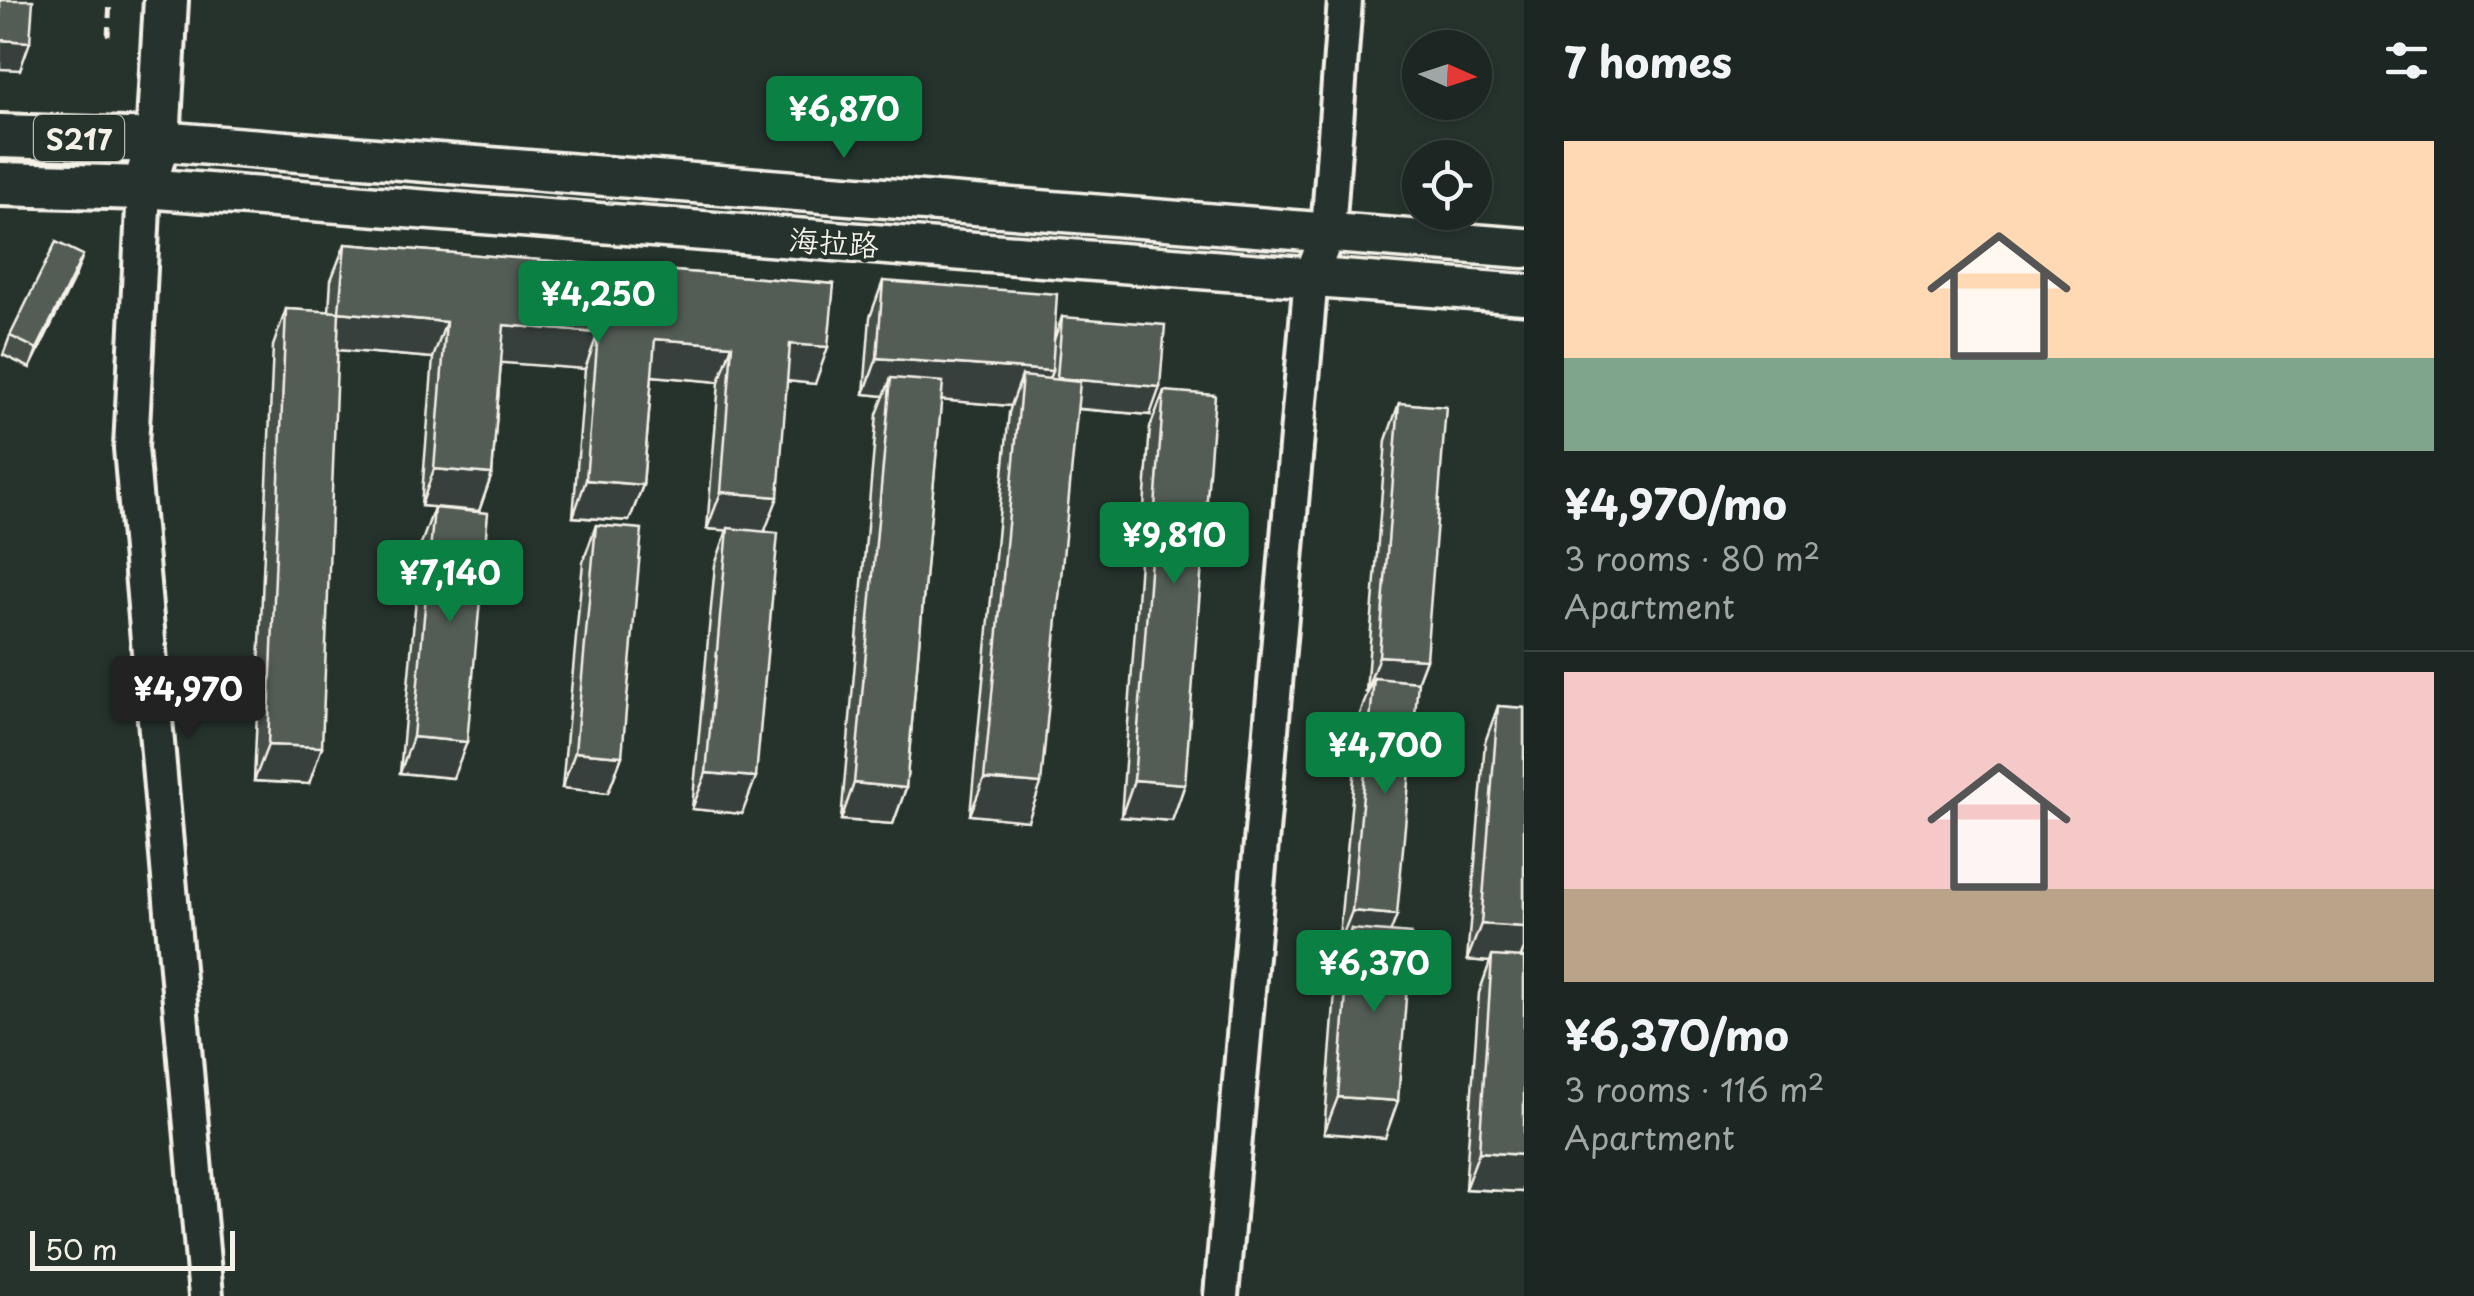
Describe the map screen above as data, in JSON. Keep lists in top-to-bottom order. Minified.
{"streets":{"main road":["S217","海拉路"]},"crossings":[["S217","海拉路"]],"scale_bar":"50 m","north":"right","page":{"heading":"7 homes","price":["¥6,870","¥4,250","¥9,810","¥7,140","¥4,970","¥4,700","¥6,370"],"list":[{"name":"¥4,970/mo","note":"3 rooms · 80 m² · Apartment"},{"name":"¥6,370/mo","note":"3 rooms · 116 m² · Apartment"}],"scale":"50 m"}}
